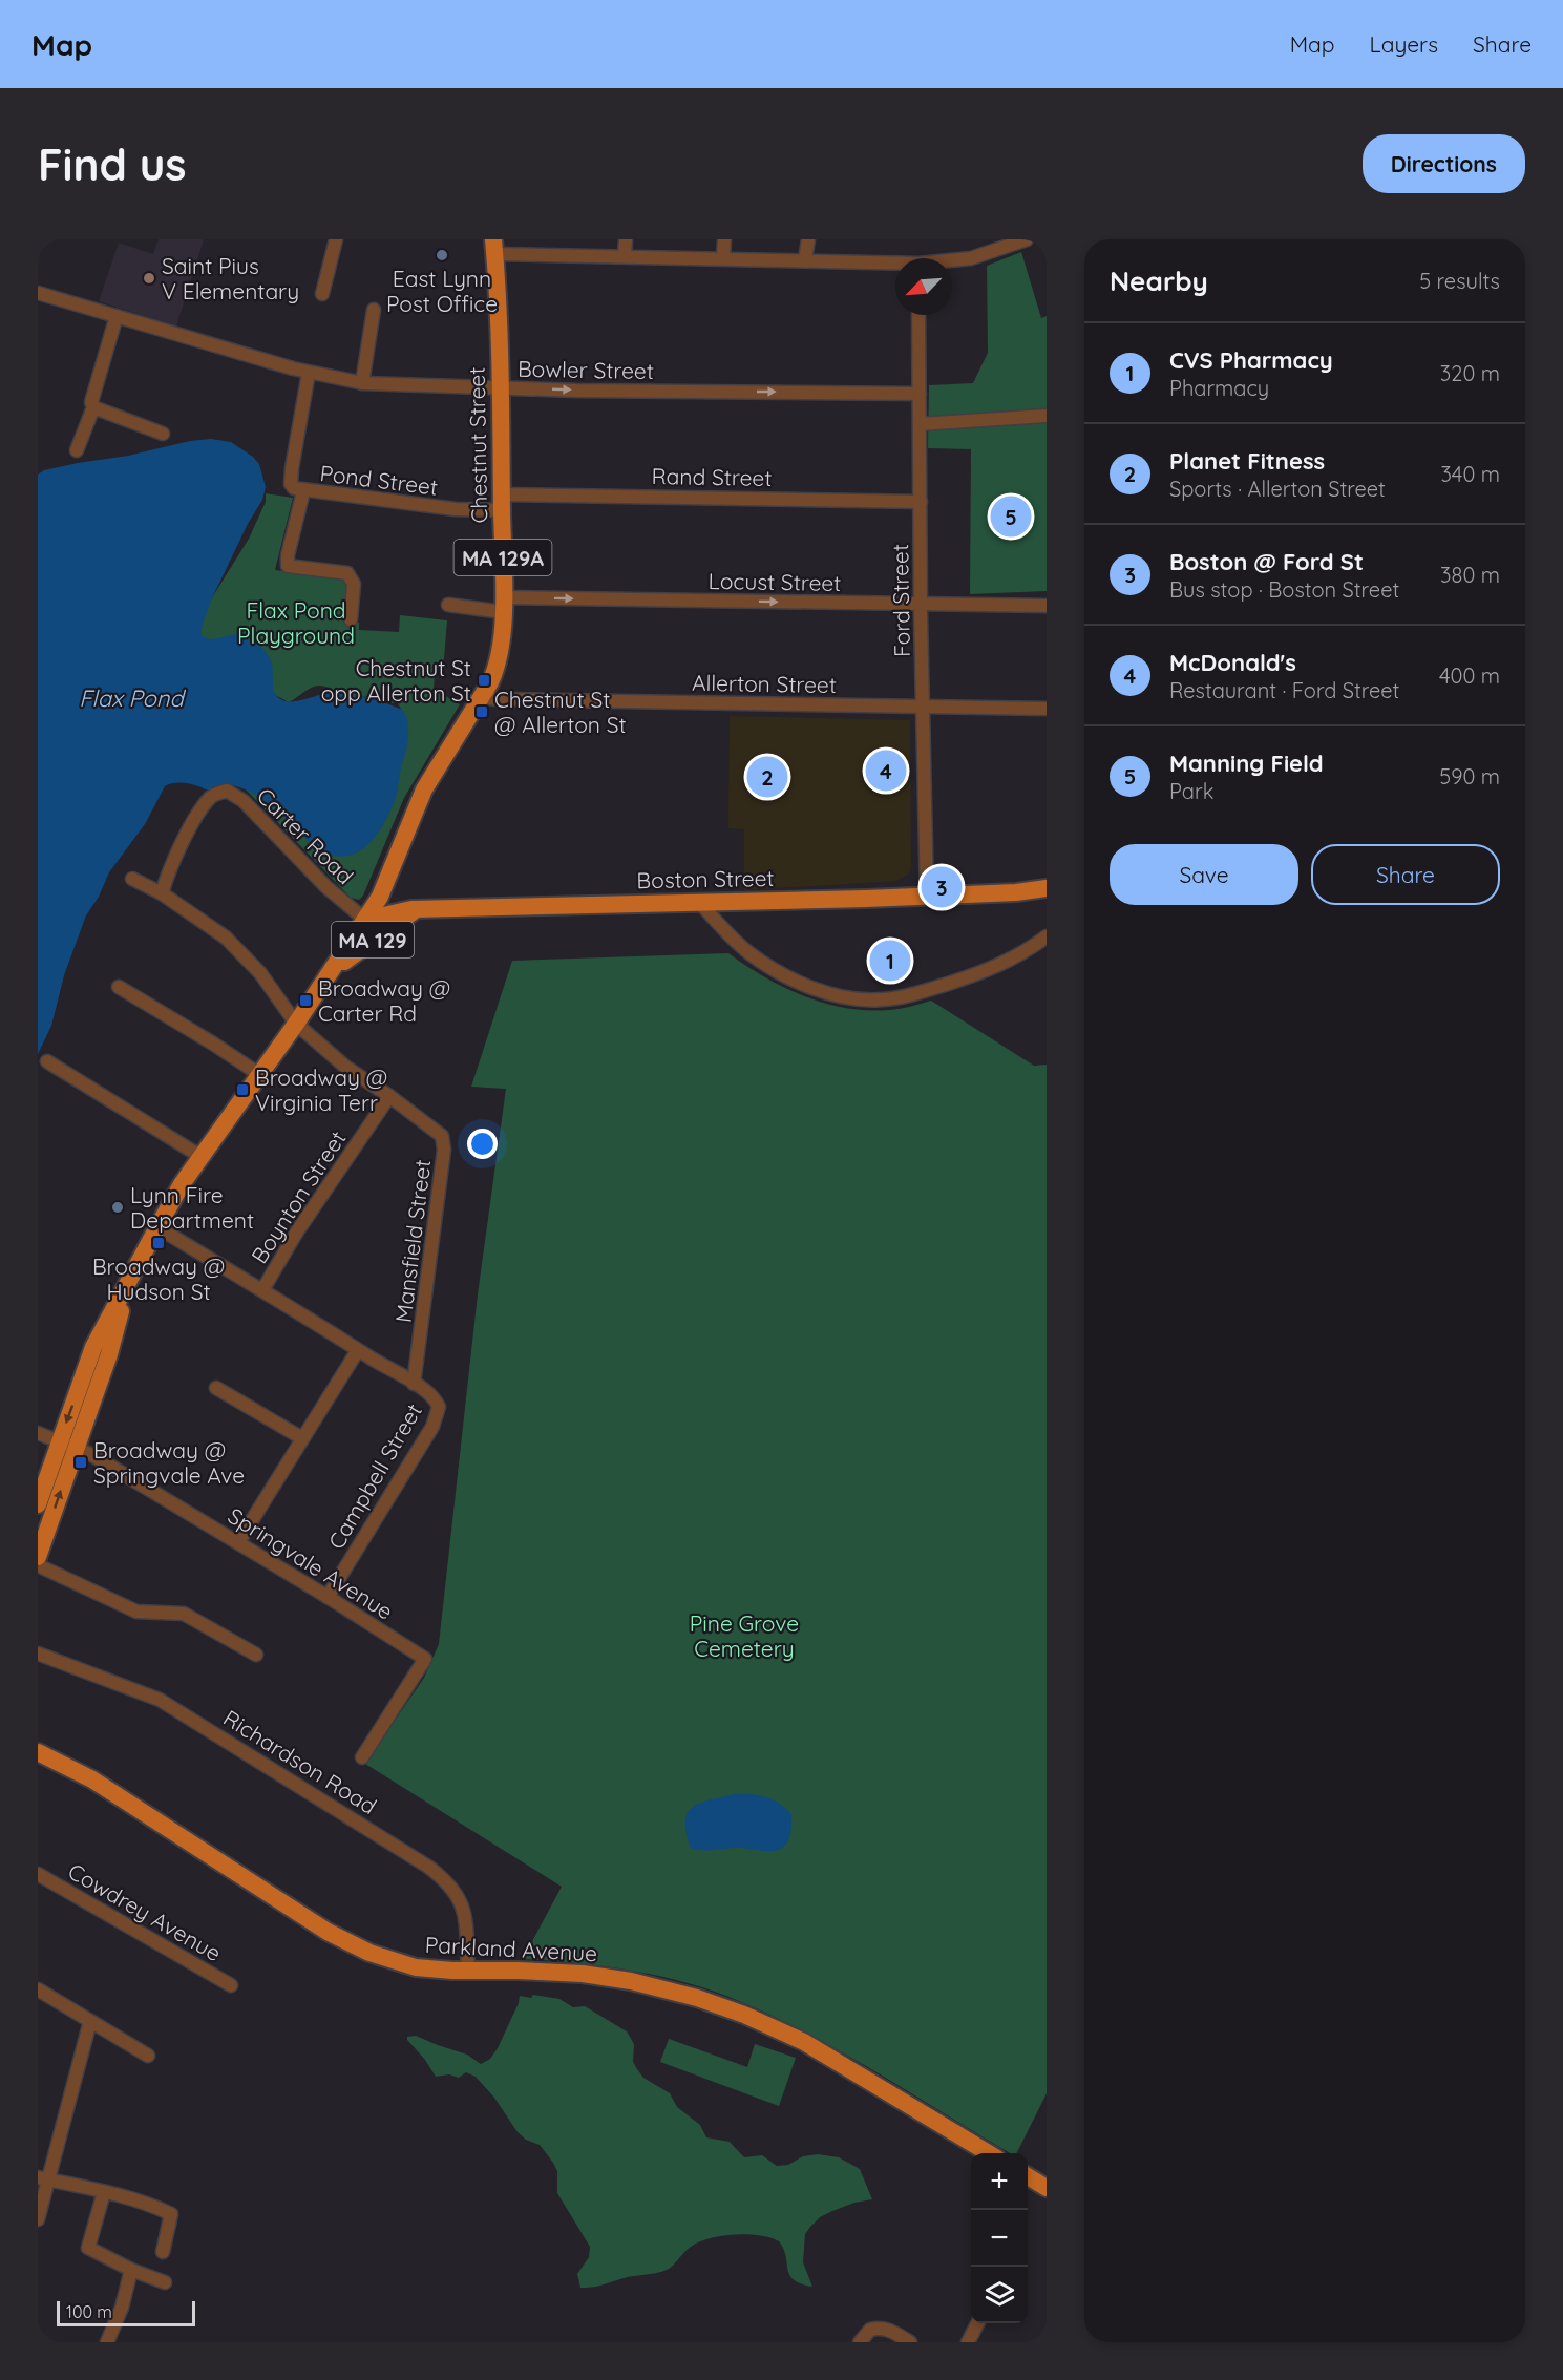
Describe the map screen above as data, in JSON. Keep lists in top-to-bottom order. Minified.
{"streets":{"main road":["Chestnut Street","MA 129A","Boston Street","MA 129","Parkland Avenue"],"street":["Bowler Street","Rand Street","Pond Street","Locust Street","Ford Street","Allerton Street","Carter Road","Boynton Street","Mansfield Street","Campbell Street","Springvale Avenue","Richardson Road","Cowdrey Avenue"]},"crossings":[["Bowler Street","Chestnut Street"],["Bowler Street","Pond Street"],["Bowler Street","Ford Street"],["Chestnut Street","Rand Street"],["Chestnut Street","Pond Street"],["Chestnut Street","Locust Street"],["Chestnut Street","Allerton Street"],["Chestnut Street","Carter Road"],["Chestnut Street","Boston Street"],["Chestnut Street","MA 129"],["Rand Street","Pond Street"],["Rand Street","Ford Street"],["Locust Street","Ford Street"],["Ford Street","Allerton Street"],["Ford Street","Boston Street"],["Carter Road","Boston Street"],["Carter Road","MA 129"],["Boston Street","MA 129"],["MA 129","Mansfield Street"],["MA 129","Springvale Avenue"],["Boynton Street","Mansfield Street"],["Mansfield Street","Campbell Street"],["Campbell Street","Springvale Avenue"],["Richardson Road","Parkland Avenue"]],"one_way":["Bowler Street","Locust Street"],"water":["Flax Pond"],"parks":["Flax Pond Playground","Pine Grove Cemetery"],"places":{"other":["East Lynn Post Office","Saint Pius V Elementary","Lynn Fire Department"],"transit":["Chestnut St opp Allerton St","Chestnut St @ Allerton St","Broadway @ Carter Rd","Broadway @ Virginia Terr","Broadway @ Hudson St","Broadway @ Springvale Ave"]},"scale_bar":"100 m","north":"bottom left","page":{"header":"Map","nav":["Map","Layers","Share"],"buttons":["Directions",["Save","Share"]],"title":"Find us","heading":["Nearby","5 results"],"list":[{"mark":"1","name":"CVS Pharmacy","note":"Pharmacy","value":"320 m"},{"mark":"2","name":"Planet Fitness","note":"Sports · Allerton Street","value":"340 m"},{"mark":"3","name":"Boston @ Ford St","note":"Bus stop · Boston Street","value":"380 m"},{"mark":"4","name":"McDonald's","note":"Restaurant · Ford Street","value":"400 m"},{"mark":"5","name":"Manning Field","note":"Park","value":"590 m"}],"pins":["5","4","2","3","1"],"map_buttons":["+","−"],"scale":"100 m"}}
